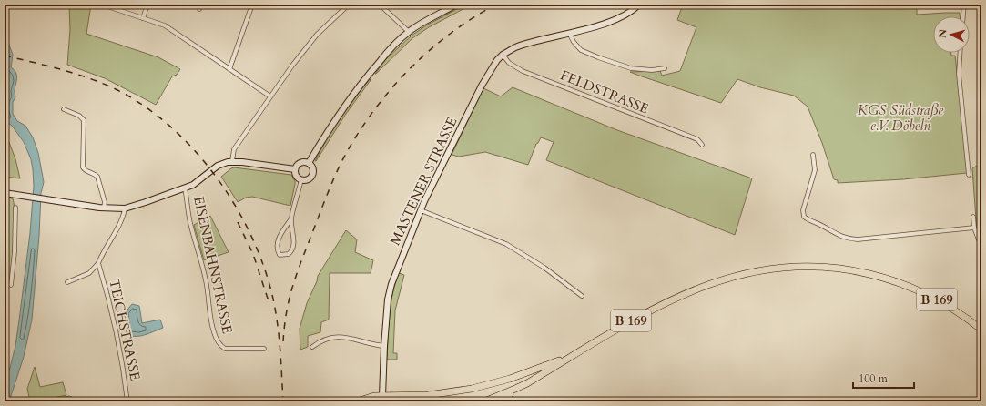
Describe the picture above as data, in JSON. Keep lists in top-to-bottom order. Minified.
{"streets":{"main road":["MASTENER STRASSE","B 169"],"street":["FELDSTRASSE","EISENBAHNSTRASSE","TEICHSTRASSE"]},"crossings":[["FELDSTRASSE","MASTENER STRASSE"]],"parks":["KGS Südstraße e.V. Döbeln"],"scale_bar":"100 m","north":"left"}
